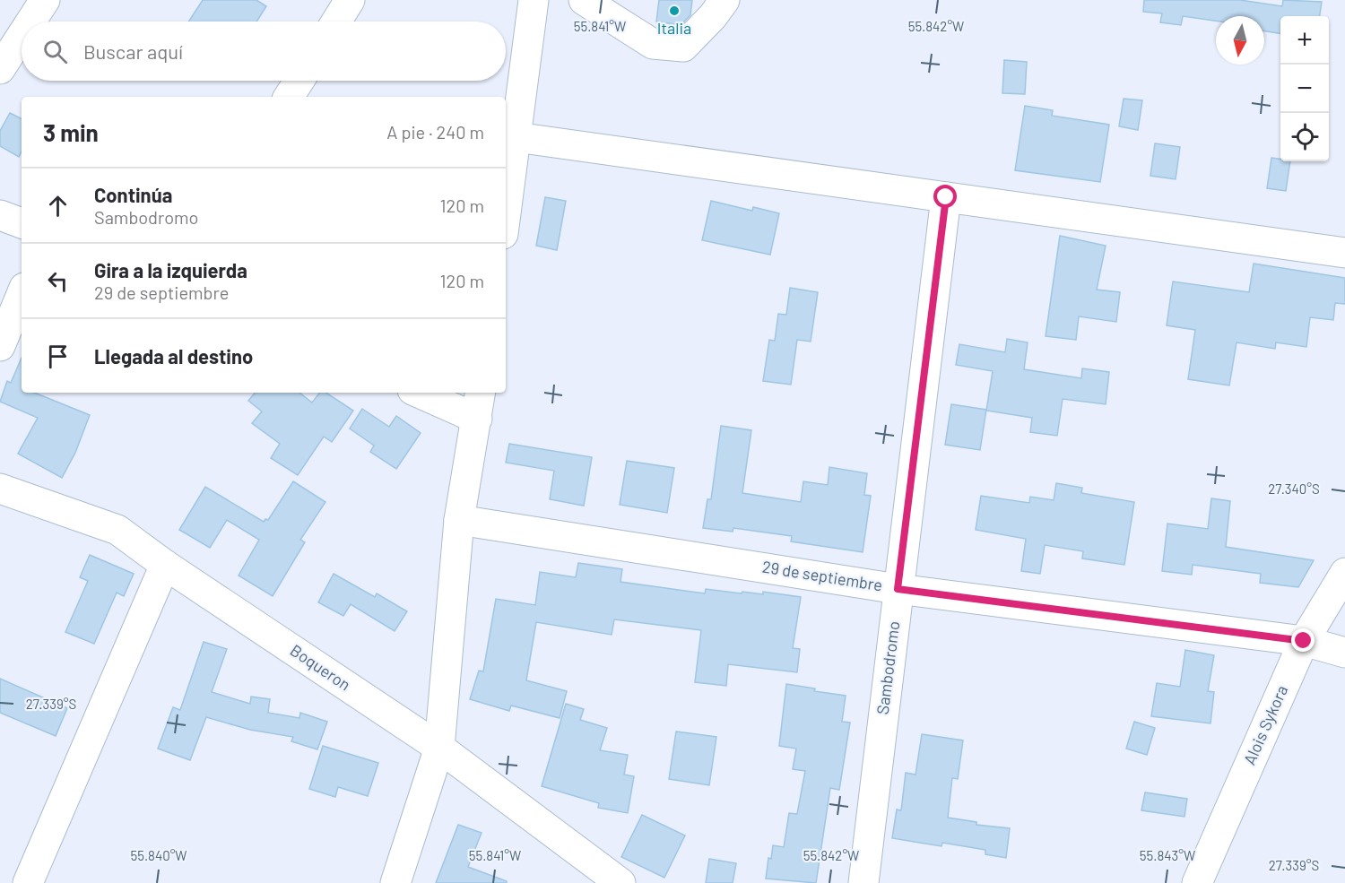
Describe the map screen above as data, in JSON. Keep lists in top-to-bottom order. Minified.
{"streets":{"street":["29 de septiembre","Boqueron","Sambodromo","Alois Sykora"]},"crossings":[["29 de septiembre","Sambodromo"],["29 de septiembre","Alois Sykora"]],"places":["Italia"],"north":"bottom","page":{"map_buttons":["+","−"],"search":"Buscar aquí","heading":["3 min","A pie · 240 m"],"list":[["Continúa","Sambodromo","120 m"],["Gira a la izquierda","29 de septiembre","120 m"],"Llegada al destino"]},"coordinates":["55.841°W","55.842°W","27.340°S","27.339°S","55.840°W","55.843°W"]}
